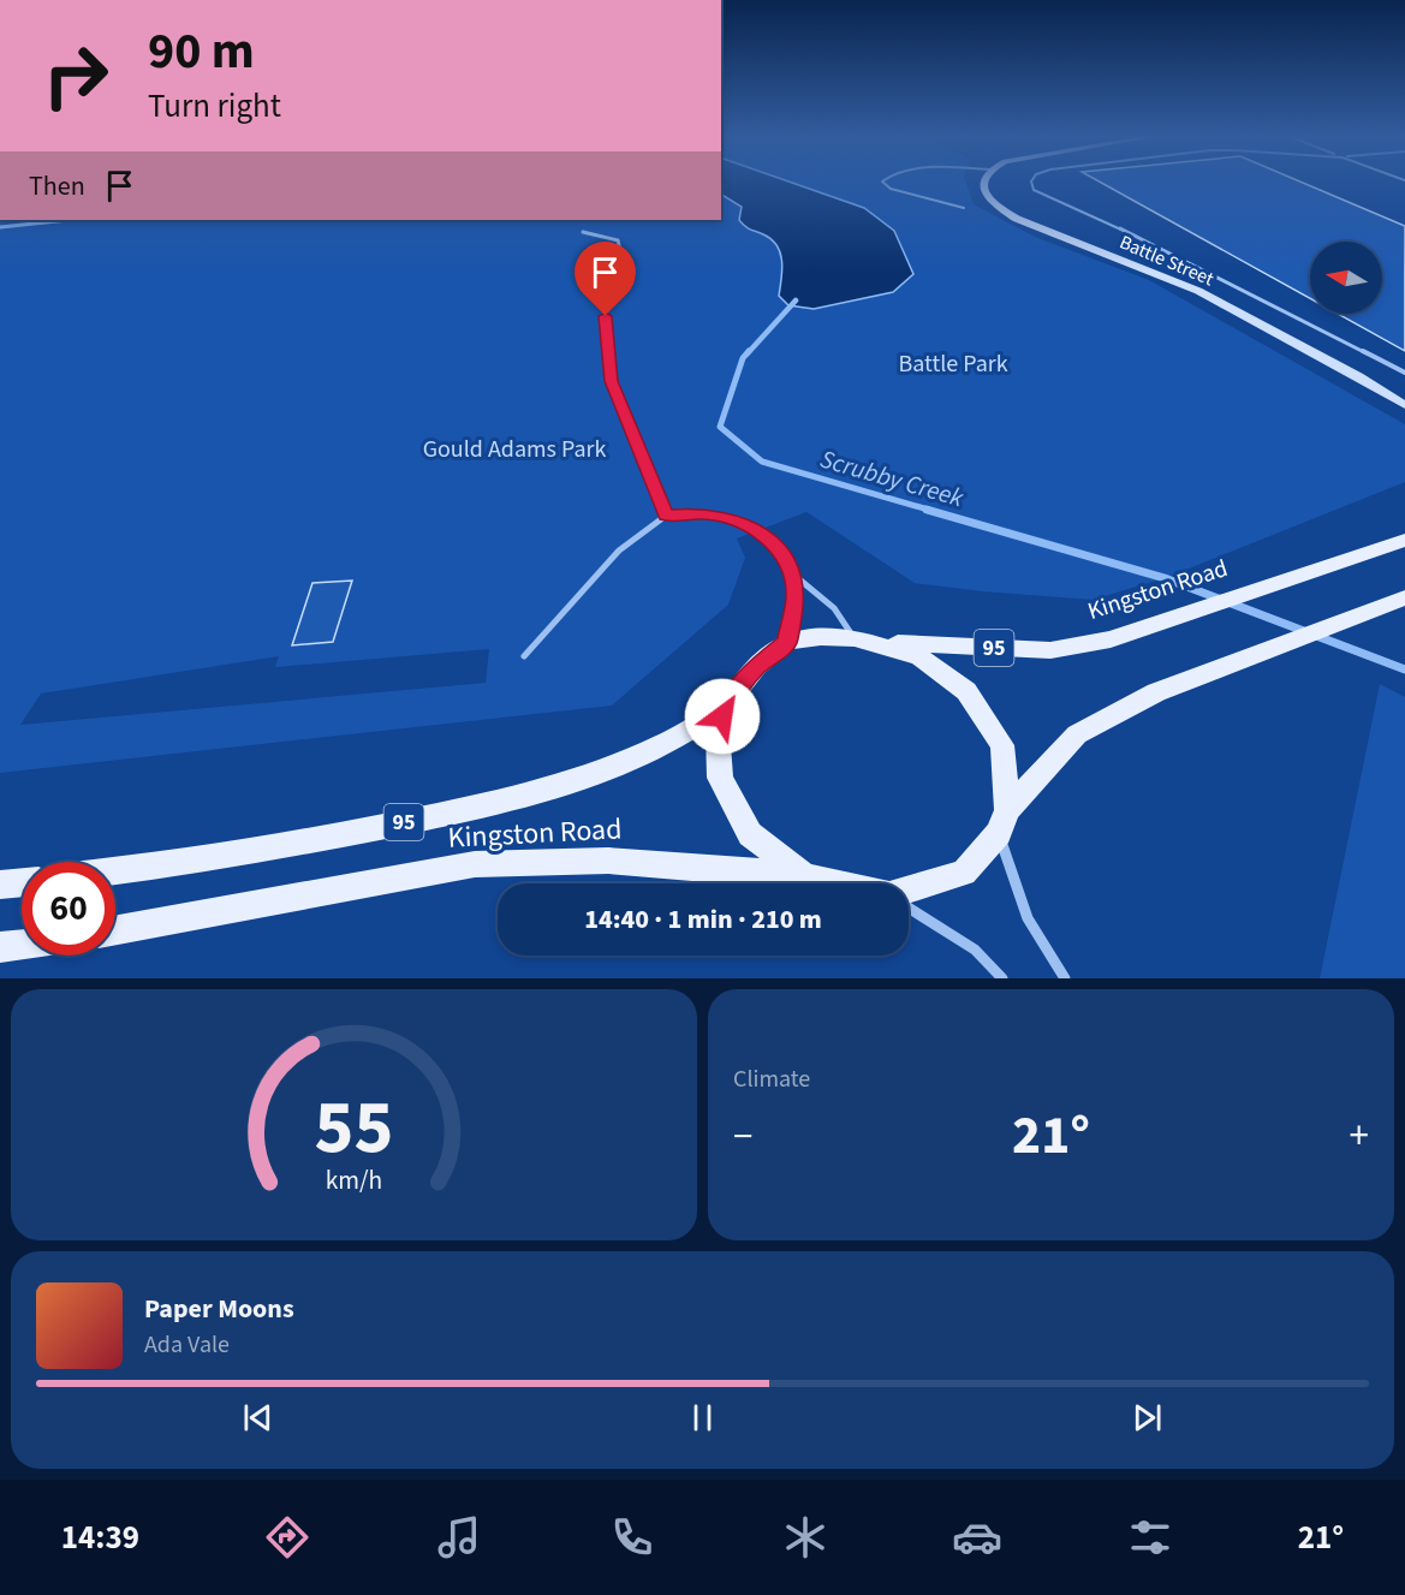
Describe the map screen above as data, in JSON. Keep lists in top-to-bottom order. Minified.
{"streets":{"main road":["Kingston Road","95"],"street":["Battle Street"]},"crossings":[["Kingston Road","95"]],"water":["Scrubby Creek"],"parks":["Battle Park","Gould Adams Park"],"north":"left","page":{"turn":["90 m","Turn right"],"then":"Then","limit":"60","trip":"14:40 · 1 min · 210 m","tile":"Climate","heat":["−","21°","+"],"song":["Paper Moons","Ada Vale"],"tabs":["14:39","21°"],"gauge":["55","km/h"]}}
